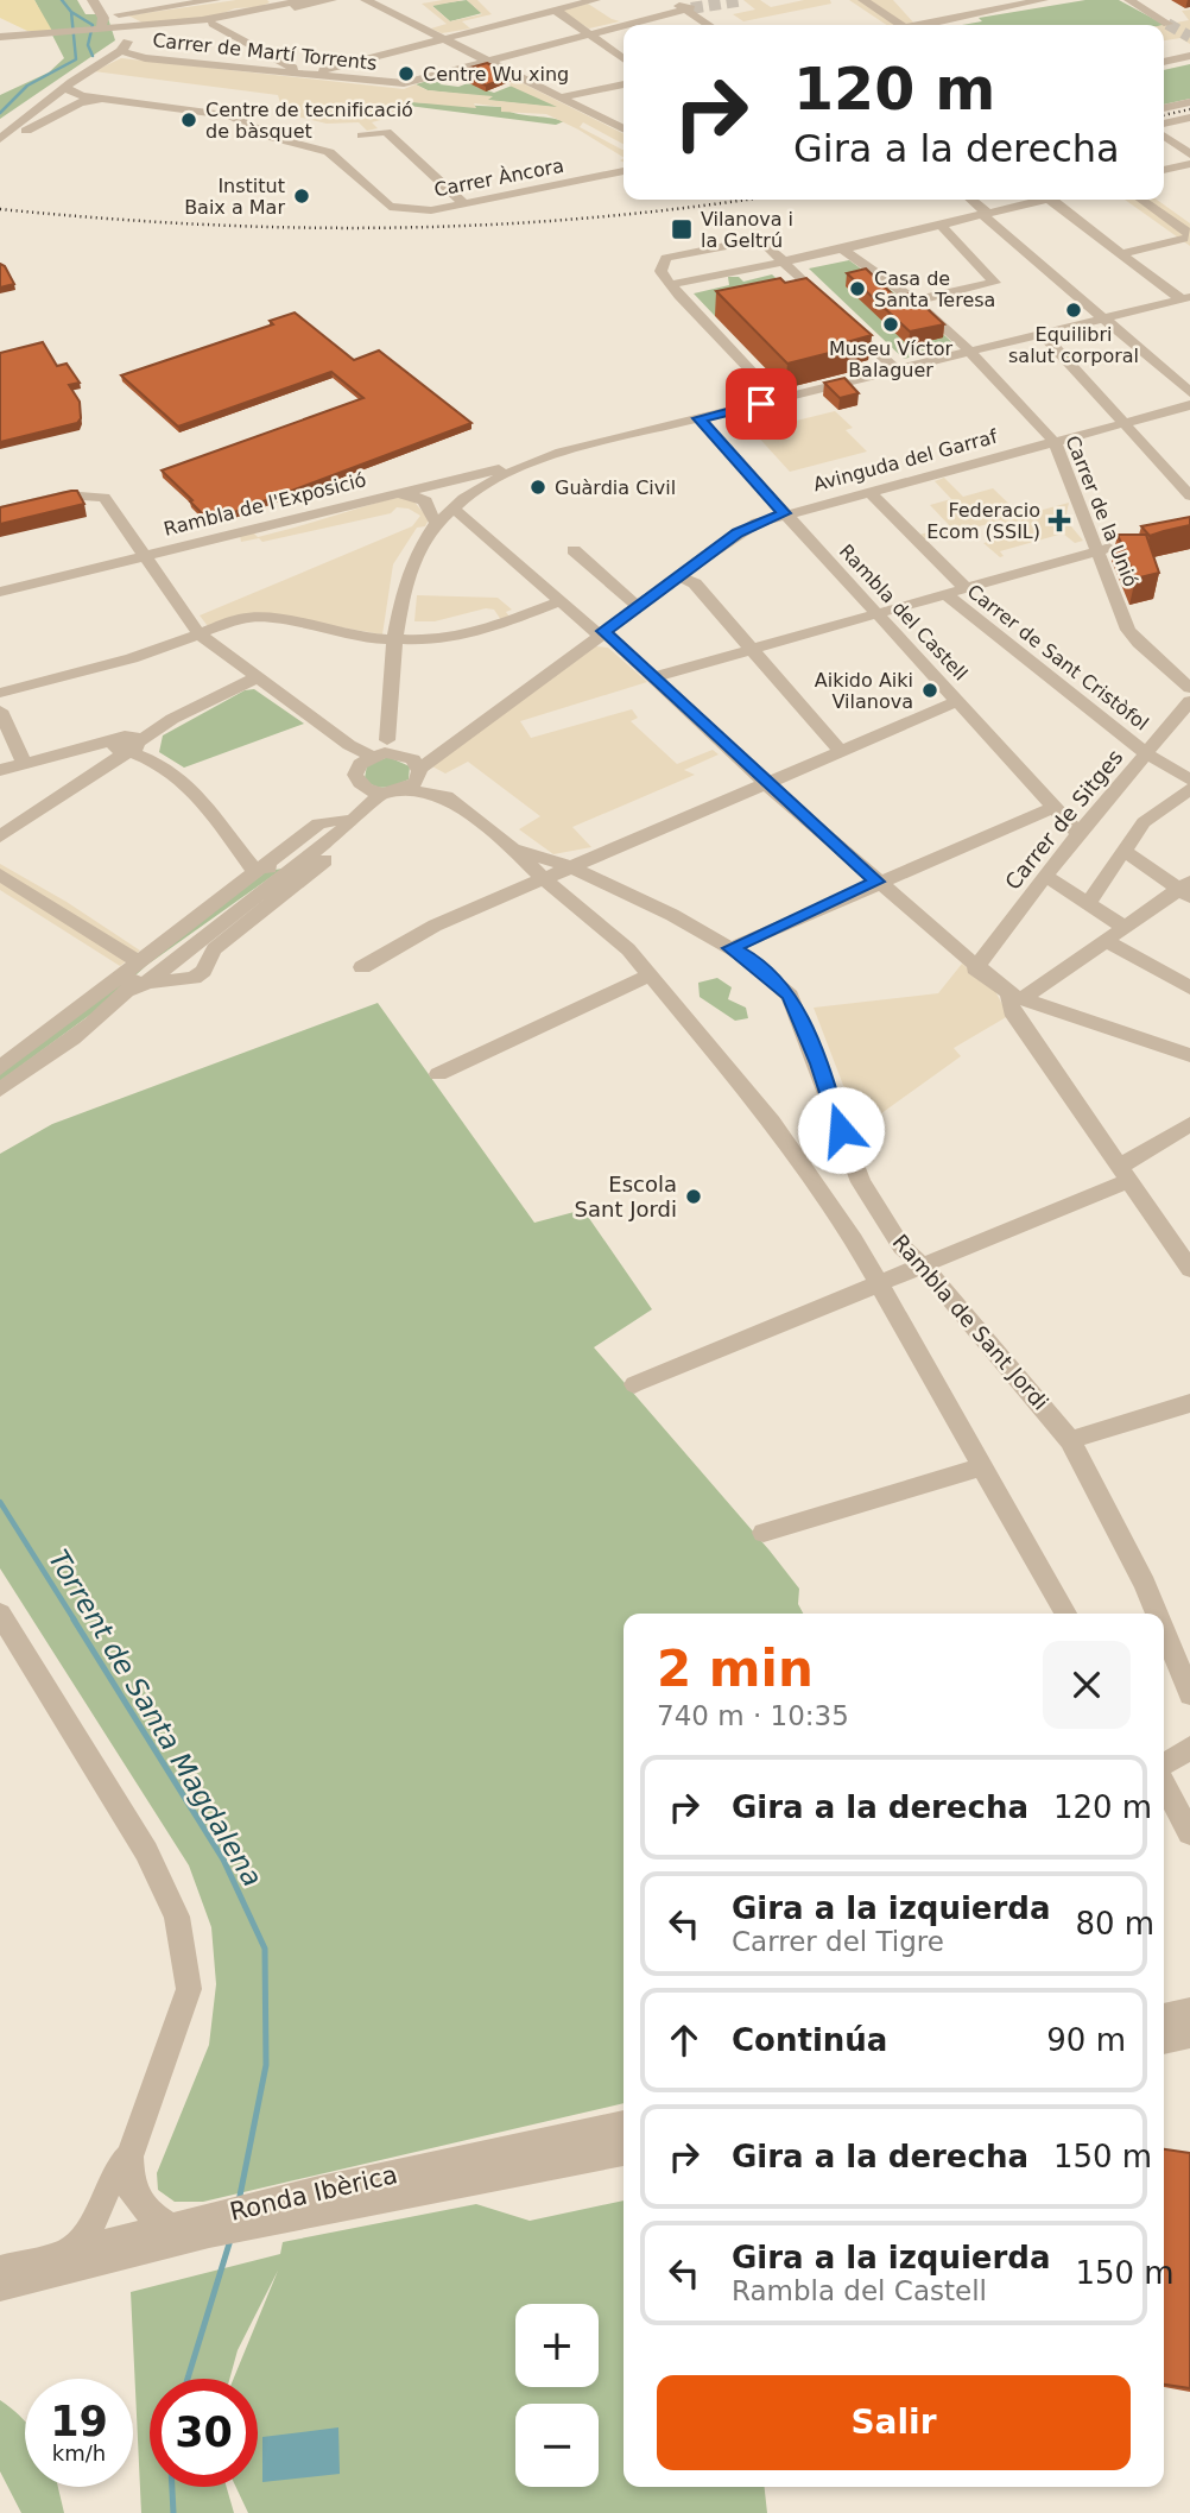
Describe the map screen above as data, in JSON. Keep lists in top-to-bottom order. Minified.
{"streets":{"street":["Carrer de Martí Torrents","Carrer Àncora","Avinguda del Garraf","Rambla de l'Exposició","Carrer de la Unió","Rambla del Castell","Carrer de Sant Cristòfol","Carrer de Sitges","Rambla de Sant Jordi","Ronda Ibèrica"]},"crossings":[["Avinguda del Garraf","Carrer de la Unió"],["Avinguda del Garraf","Rambla del Castell"],["Avinguda del Garraf","Rambla de Sant Jordi"],["Rambla de l'Exposició","Carrer de la Unió"],["Rambla de l'Exposició","Rambla del Castell"],["Rambla de l'Exposició","Rambla de Sant Jordi"],["Rambla del Castell","Carrer de Sitges"],["Carrer de Sant Cristòfol","Carrer de Sitges"]],"water":["Torrent de Santa Magdalena"],"places":{"other":["Centre Wu xing","Centre de tecnificació de bàsquet","Institut Baix a Mar","Casa de Santa Teresa","Equilibri salut corporal","Museu Víctor Balaguer","Guàrdia Civil","Aikido Aiki Vilanova","Escola Sant Jordi"],"transit":["Vilanova i la Geltrú"],"health":["Federacio Ecom (SSIL)"]},"page":{"turn":["120 m","Gira a la derecha"],"heading":["2 min","740 m · 10:35"],"list":[{"name":"Gira a la derecha","value":"120 m"},{"name":"Gira a la izquierda","note":"Carrer del Tigre","value":"80 m"},{"name":"Continúa","value":"90 m"},{"name":"Gira a la derecha","value":"150 m"},{"name":"Gira a la izquierda","note":"Rambla del Castell","value":"150 m"}],"map_buttons":["+","−"],"buttons":"Salir","speed":"19 km/h","limit":"30"}}
